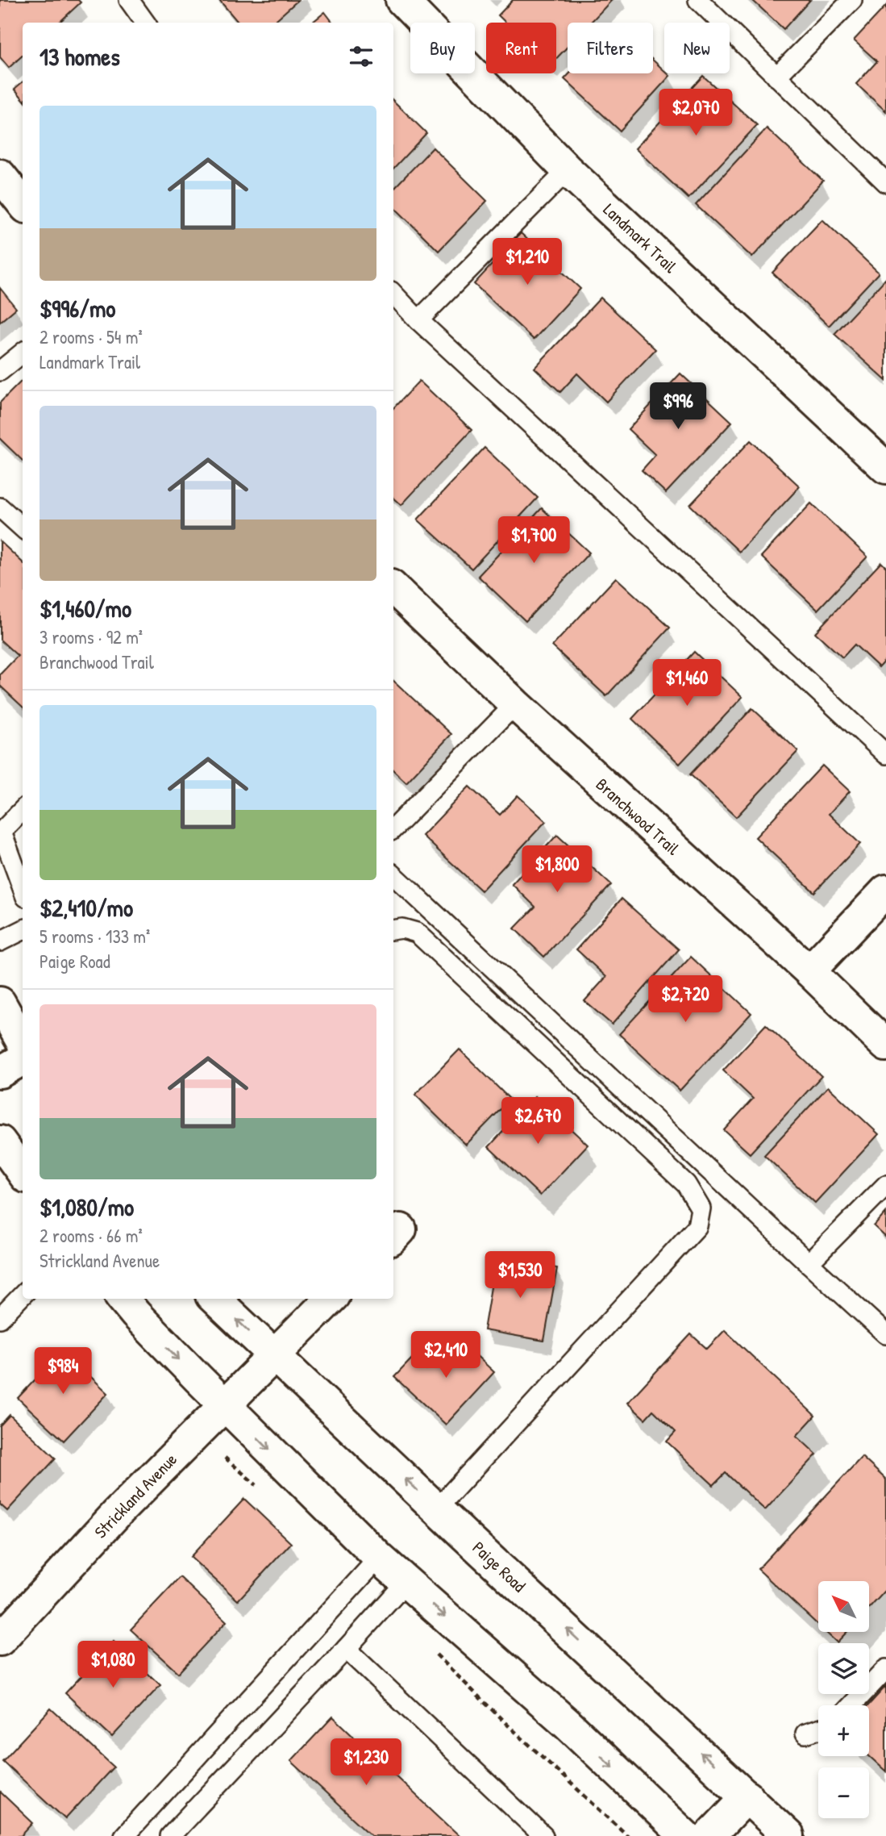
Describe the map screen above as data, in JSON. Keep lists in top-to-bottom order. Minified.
{"streets":{"street":["Landmark Trail","Branchwood Trail","Strickland Avenue","Paige Road"]},"crossings":[["Strickland Avenue","Paige Road"]],"north":"top left","page":{"chip":["Buy","Rent","Filters","New"],"heading":"13 homes","price":["$2,070","$1,210","$996","$1,700","$1,460","$1,800","$2,720","$2,670","$1,530","$2,410","$984","$1,080","$1,230"],"list":[{"name":"$996/mo","note":"2 rooms · 54 m² · Landmark Trail"},{"name":"$1,460/mo","note":"3 rooms · 92 m² · Branchwood Trail"},{"name":"$2,410/mo","note":"5 rooms · 133 m² · Paige Road"},{"name":"$1,080/mo","note":"2 rooms · 66 m² · Strickland Avenue"}],"map_buttons":["+","−"]}}
